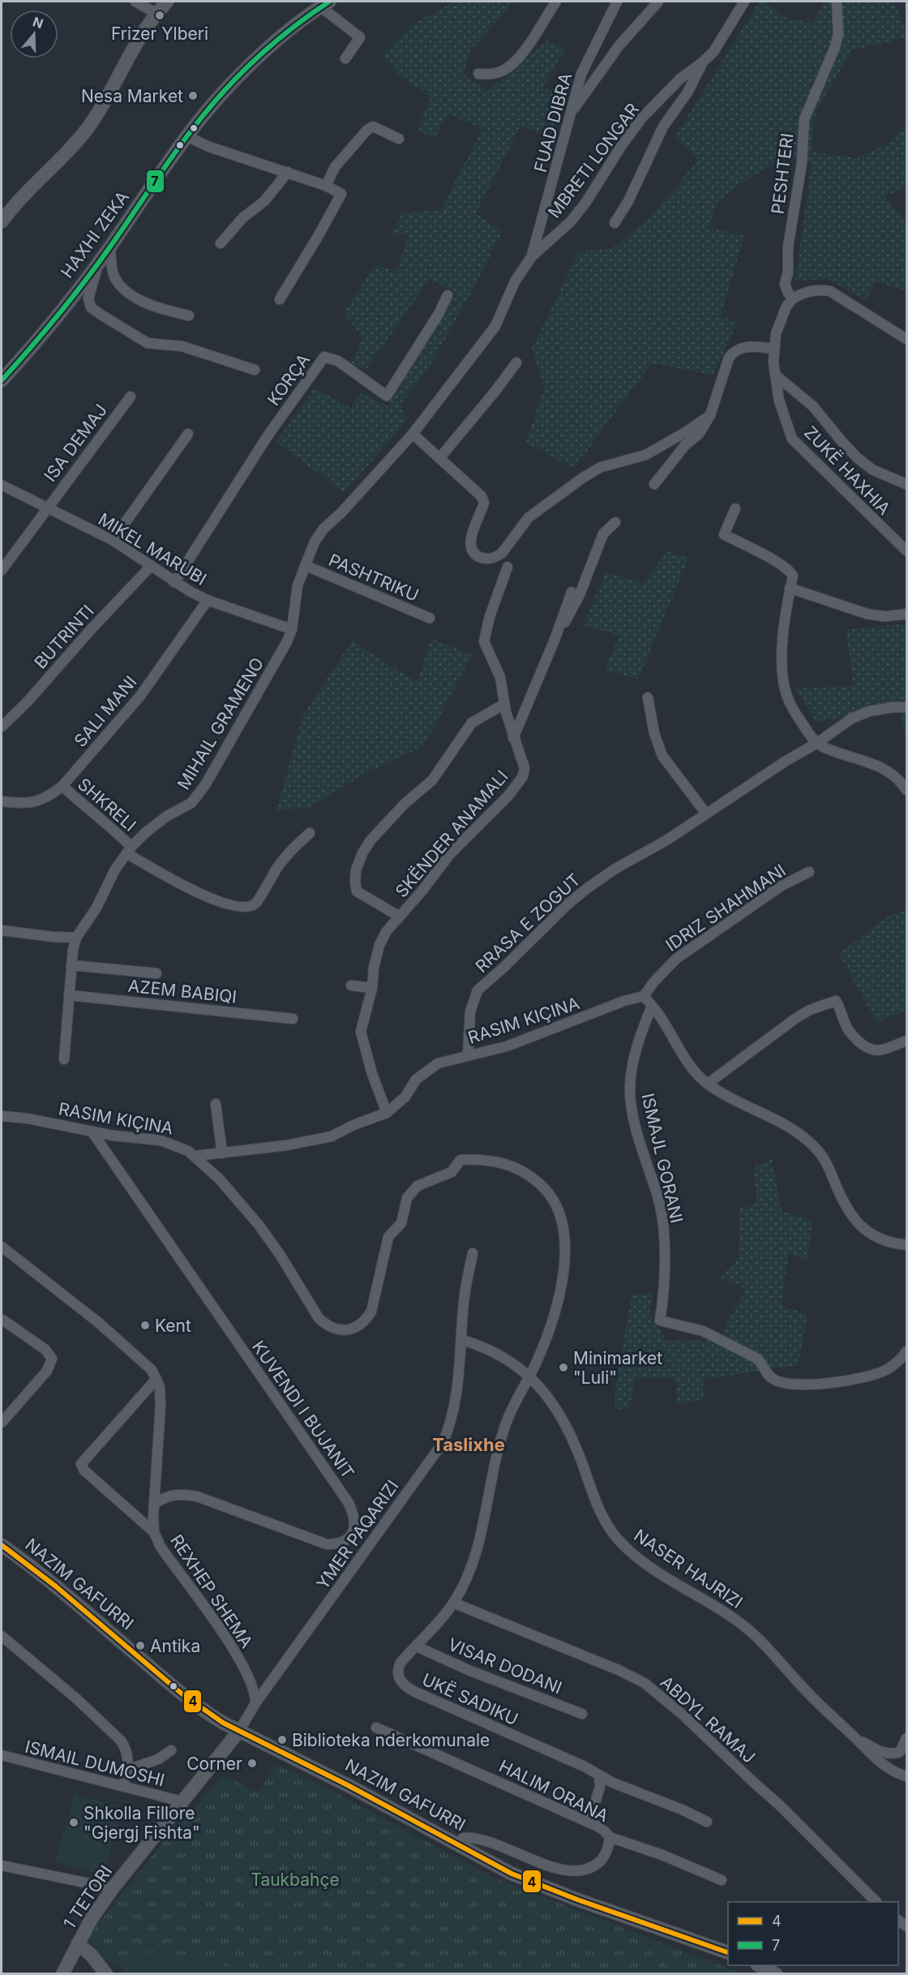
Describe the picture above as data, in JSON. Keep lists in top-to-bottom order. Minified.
{"streets":{"street":["FUAD DIBRA","MBRETI LONGAR","PESHTERI","HAXHI ZEKA","KORÇA","ISA DEMAJ","ZUKË HAXHIA","MIKEL MARUBI","PASHTRIKU","BUTRINTI","SALI MANI","MIHAIL GRAMENO","SHKRELI","SKËNDER ANAMALI","IDRIZ SHAHMANI","RRASA E ZOGUT","AZEM BABIQI","RASIM KIÇINA","ISMAJL GORANI","KUVENDI I BUJANIT","YMER PAQARIZI","NASER HAJRIZI","NAZIM GAFURRI","REXHEP SHEMA","VISAR DODANI","UKË SADIKU","ABDYL RAMAJ","ISMAIL DUMOSHI","HALIM ORANA","1 TETORI"]},"crossings":[["FUAD DIBRA","MBRETI LONGAR"],["FUAD DIBRA","MIHAIL GRAMENO"],["MBRETI LONGAR","MIHAIL GRAMENO"],["KORÇA","MIKEL MARUBI"],["ISA DEMAJ","MIKEL MARUBI"],["MIKEL MARUBI","BUTRINTI"],["MIKEL MARUBI","SALI MANI"],["MIKEL MARUBI","MIHAIL GRAMENO"],["PASHTRIKU","MIHAIL GRAMENO"],["SALI MANI","SHKRELI"],["MIHAIL GRAMENO","SHKRELI"],["SKËNDER ANAMALI","RASIM KIÇINA"],["IDRIZ SHAHMANI","RASIM KIÇINA"],["RRASA E ZOGUT","RASIM KIÇINA"],["RASIM KIÇINA","KUVENDI I BUJANIT"],["RASIM KIÇINA","UKË SADIKU"],["KUVENDI I BUJANIT","REXHEP SHEMA"],["YMER PAQARIZI","NAZIM GAFURRI"],["YMER PAQARIZI","REXHEP SHEMA"],["YMER PAQARIZI","1 TETORI"],["NASER HAJRIZI","UKË SADIKU"],["NAZIM GAFURRI","HALIM ORANA"],["NAZIM GAFURRI","1 TETORI"],["VISAR DODANI","UKË SADIKU"],["UKË SADIKU","ABDYL RAMAJ"],["ISMAIL DUMOSHI","1 TETORI"]],"districts":["Taslixhe"],"parks":["Taukbahçe"],"places":["Frizer Ylberi","Nesa Market","Kent","Minimarket \"Luli\"","Antika","Biblioteka nderkomunale","Corner","Shkolla Fillore \"Gjergj Fishta\""],"lines":["transit line 7","transit line 4"],"legend":["4","7"],"north":"top"}
